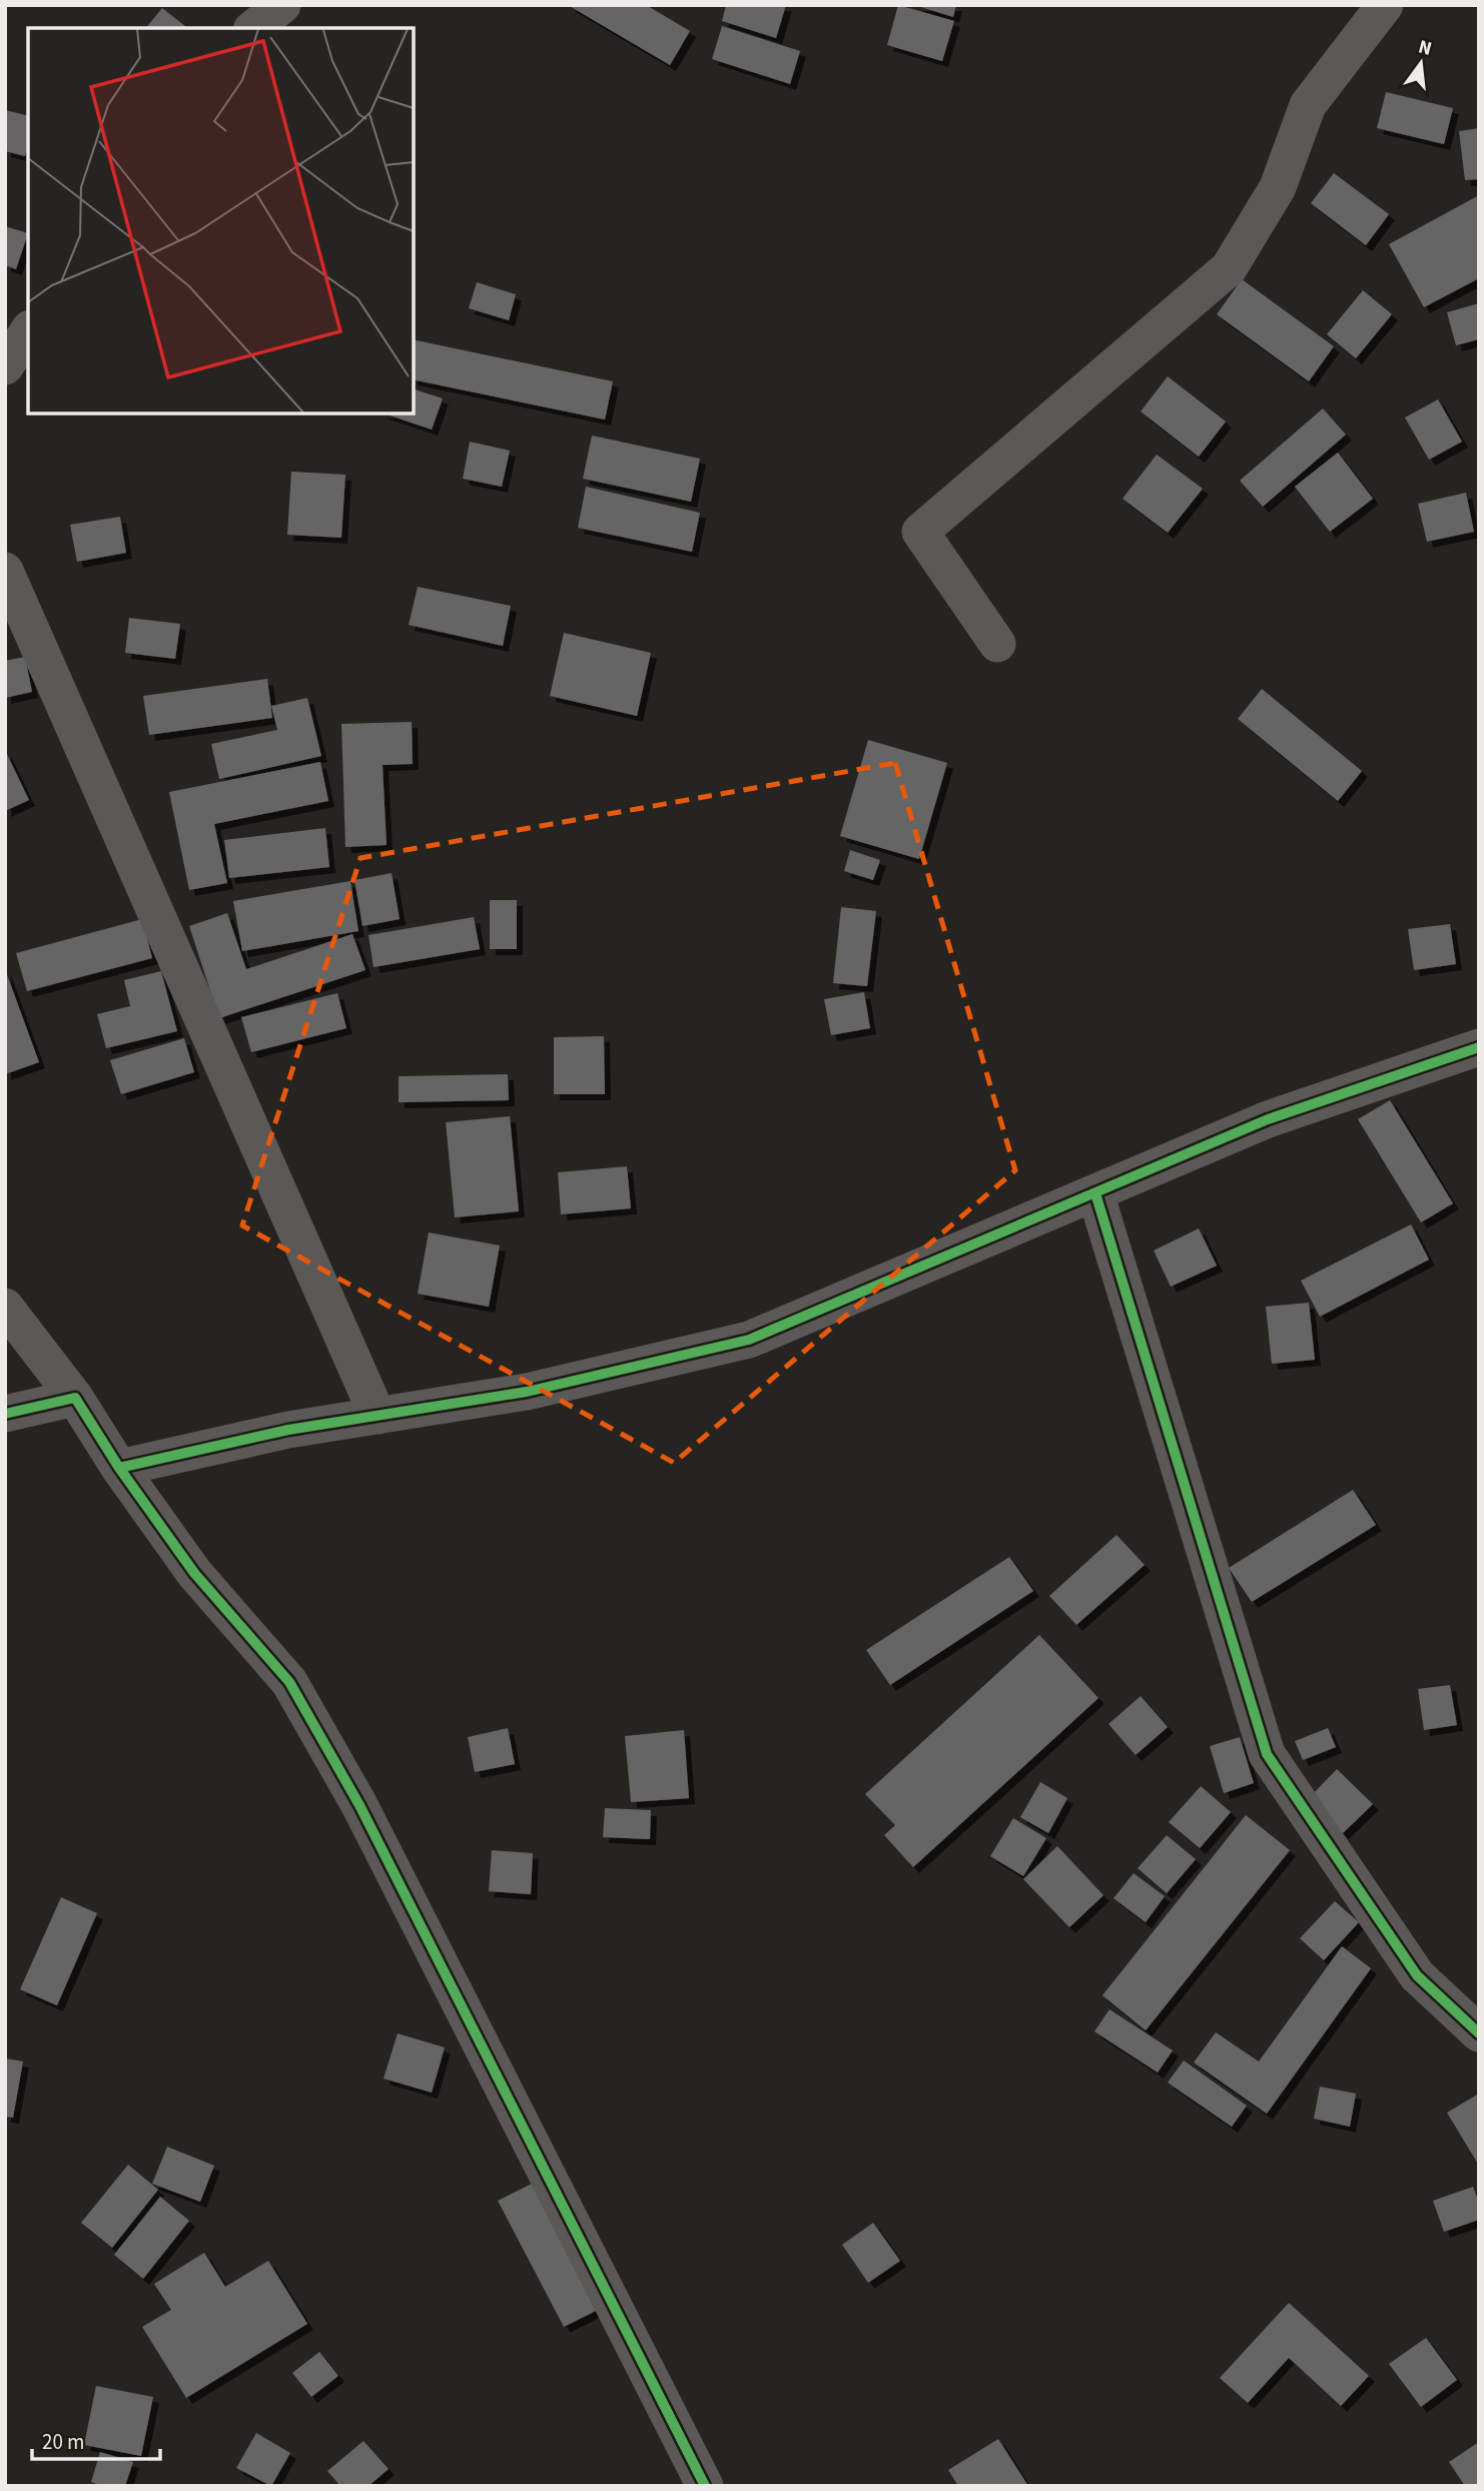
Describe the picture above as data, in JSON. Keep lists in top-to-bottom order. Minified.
{"scale_bar":"20 m","north":"top"}
